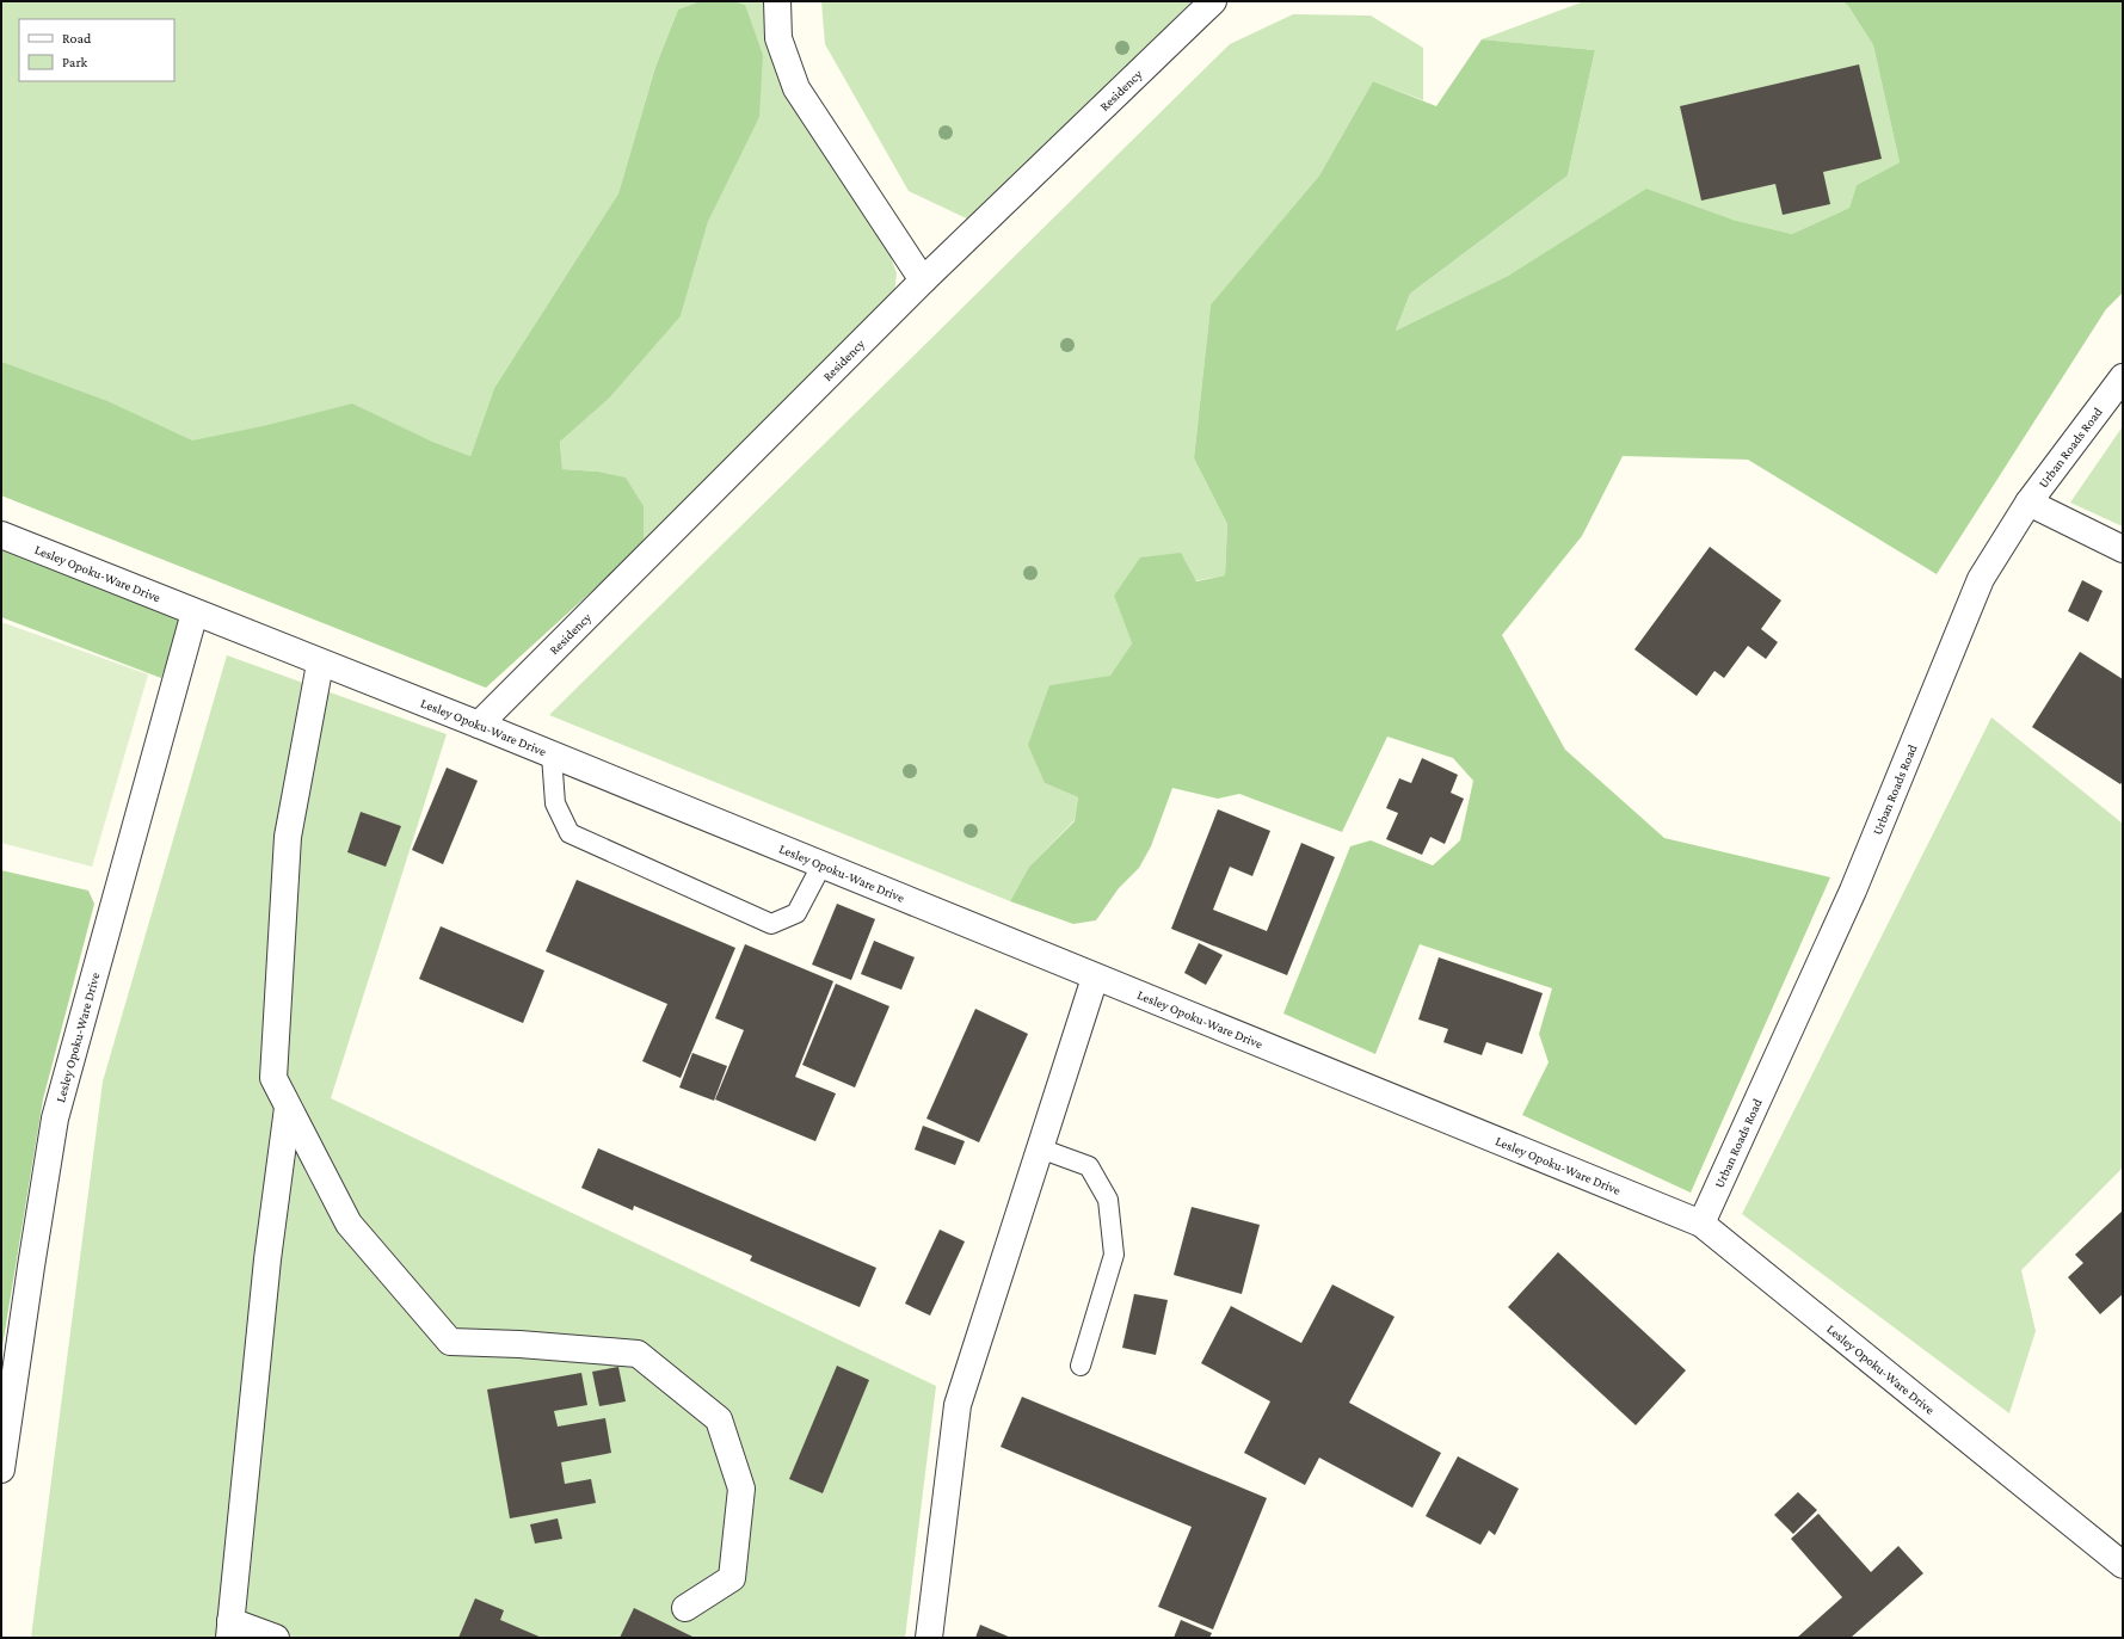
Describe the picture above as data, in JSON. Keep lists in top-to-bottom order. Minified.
{"streets":{"street":["Residency","Urban Roads Road","Lesley Opoku-Ware Drive"]},"crossings":[["Residency","Lesley Opoku-Ware Drive"],["Urban Roads Road","Lesley Opoku-Ware Drive"]],"legend":["Road","Park"]}
